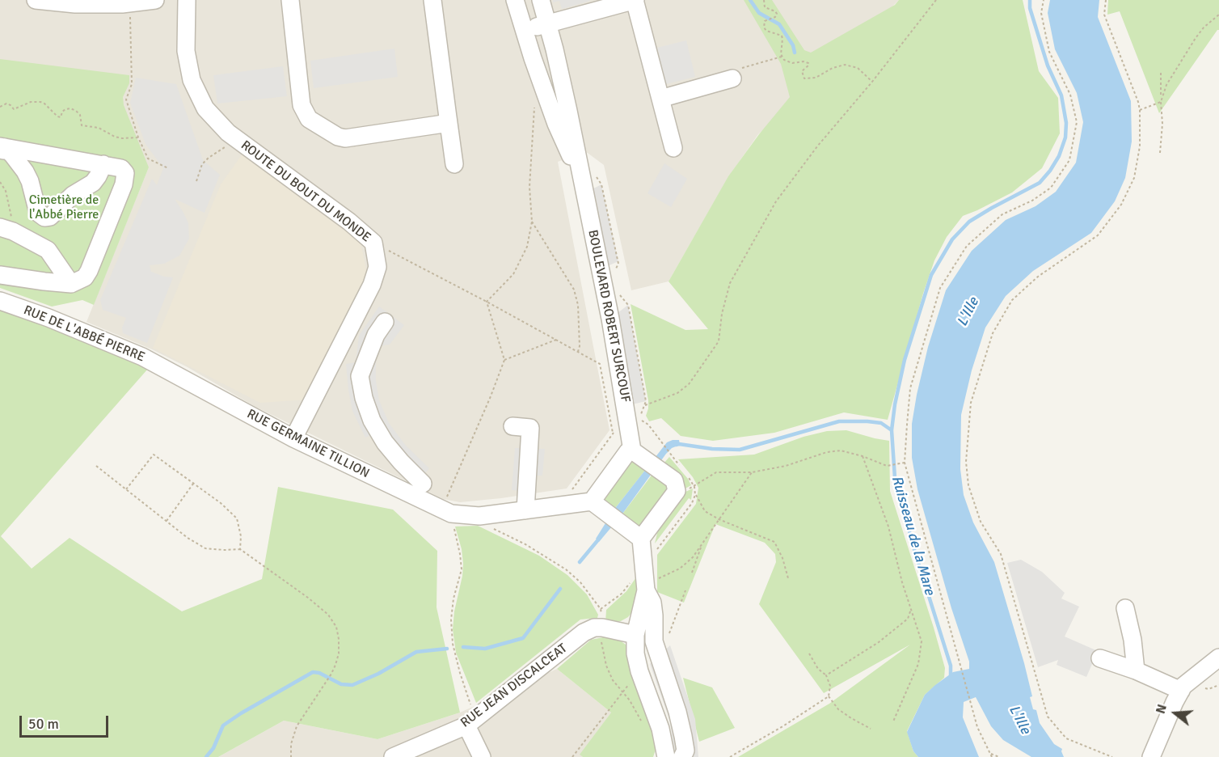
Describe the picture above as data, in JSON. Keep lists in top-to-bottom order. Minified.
{"streets":{"street":["ROUTE DU BOUT DU MONDE","BOULEVARD ROBERT SURCOUF","RUE DE L'ABBÉ PIERRE","RUE GERMAINE TILLION","RUE JEAN DISCALCEAT"]},"crossings":[["ROUTE DU BOUT DU MONDE","RUE GERMAINE TILLION"],["RUE DE L'ABBÉ PIERRE","RUE GERMAINE TILLION"]],"water":["L'Ille","Ruisseau de la Mare"],"parks":["Cimetière de l'Abbé Pierre"],"scale_bar":"50 m","north":"left"}
